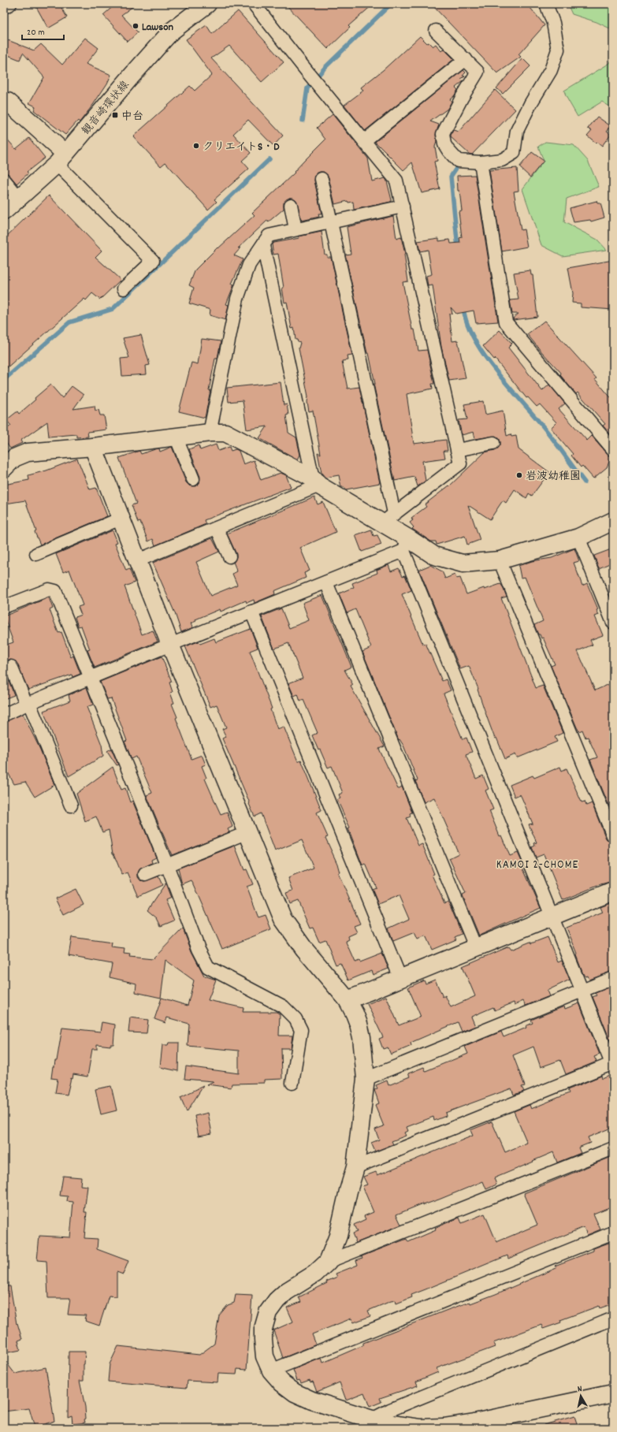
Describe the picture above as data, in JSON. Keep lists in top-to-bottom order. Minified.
{"streets":{"street":["観音崎環状線"]},"districts":["KAMOI 2-CHOME"],"places":{"other":["Lawson","クリエイトS・D","岩波幼稚園"],"transit":["中台"]},"scale_bar":"20 m","north":"top"}
